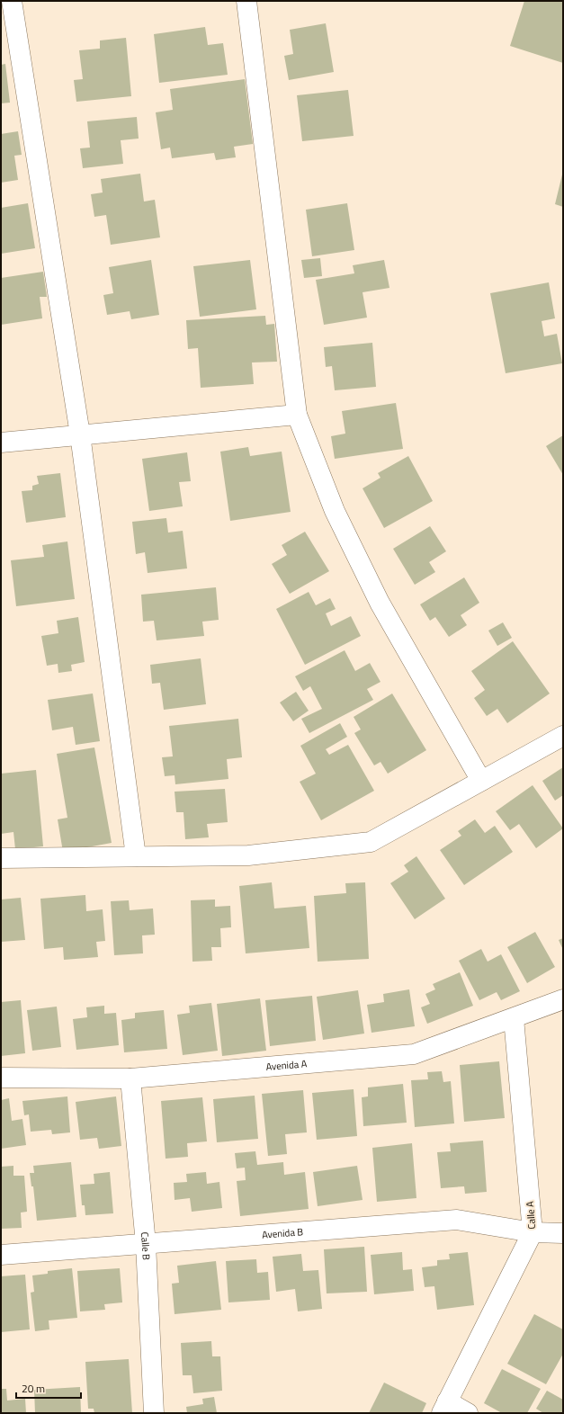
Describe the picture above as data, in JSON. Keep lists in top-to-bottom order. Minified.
{"streets":{"street":["Avenida A","Calle A","Avenida B","Calle B"]},"crossings":[["Avenida A","Calle A"],["Avenida A","Calle B"],["Calle A","Avenida B"],["Avenida B","Calle B"]],"scale_bar":"20 m"}
